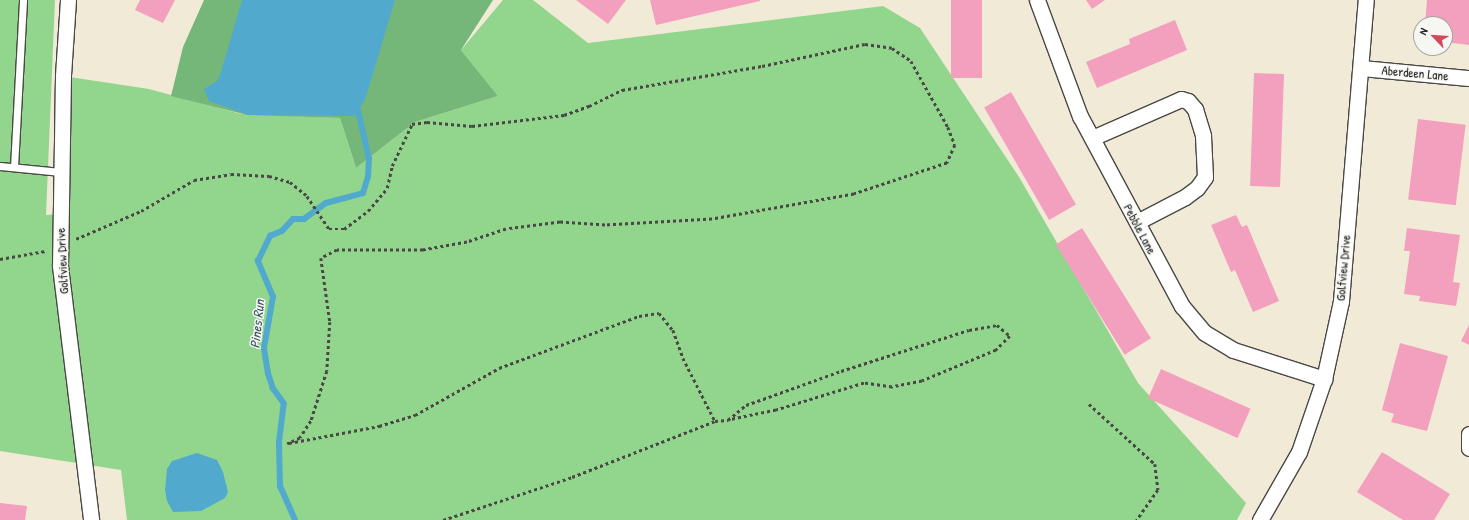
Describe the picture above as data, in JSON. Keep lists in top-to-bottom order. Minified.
{"streets":{"street":["Aberdeen Lane","Pebble Lane","Golfview Drive"]},"crossings":[["Aberdeen Lane","Golfview Drive"],["Pebble Lane","Golfview Drive"]],"water":["Pines Run"],"north":"top left"}
